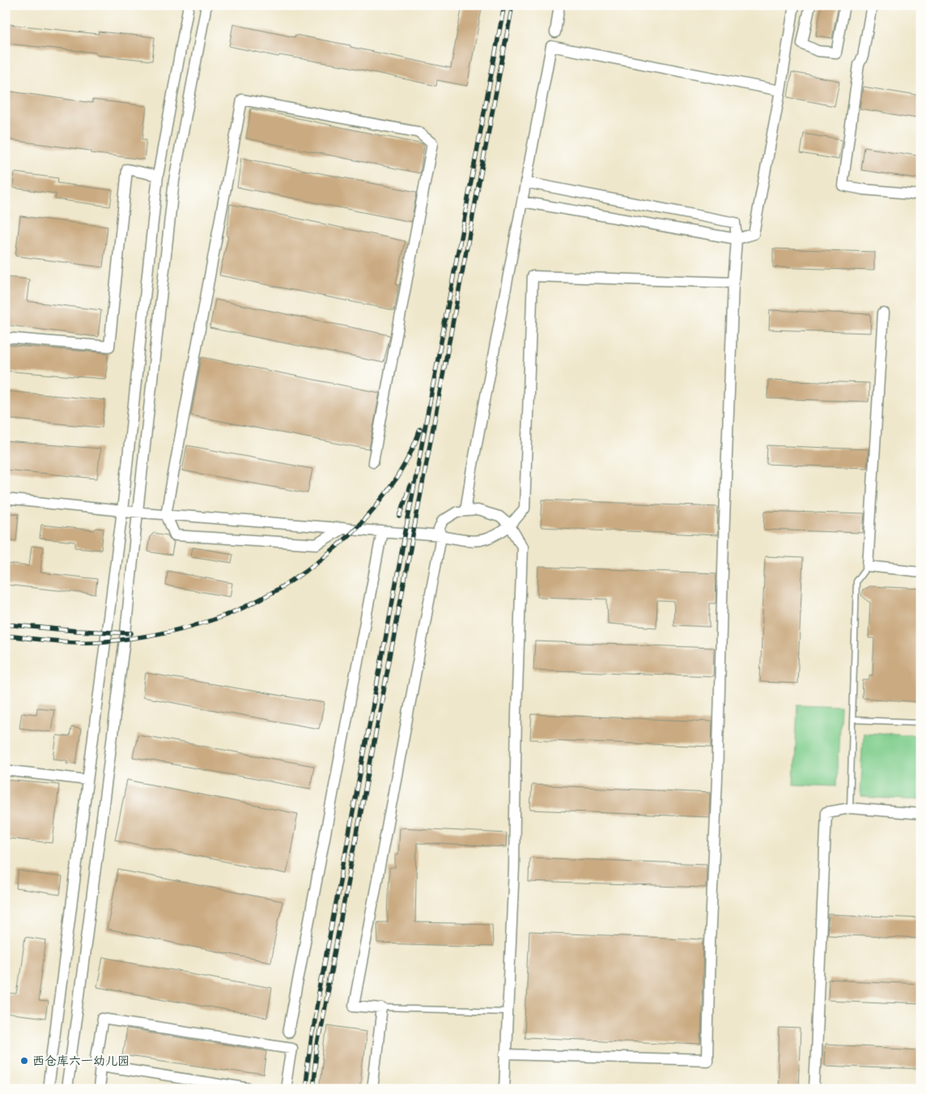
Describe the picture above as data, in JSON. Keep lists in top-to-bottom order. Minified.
{"places":["西仓库六一幼儿园"]}
